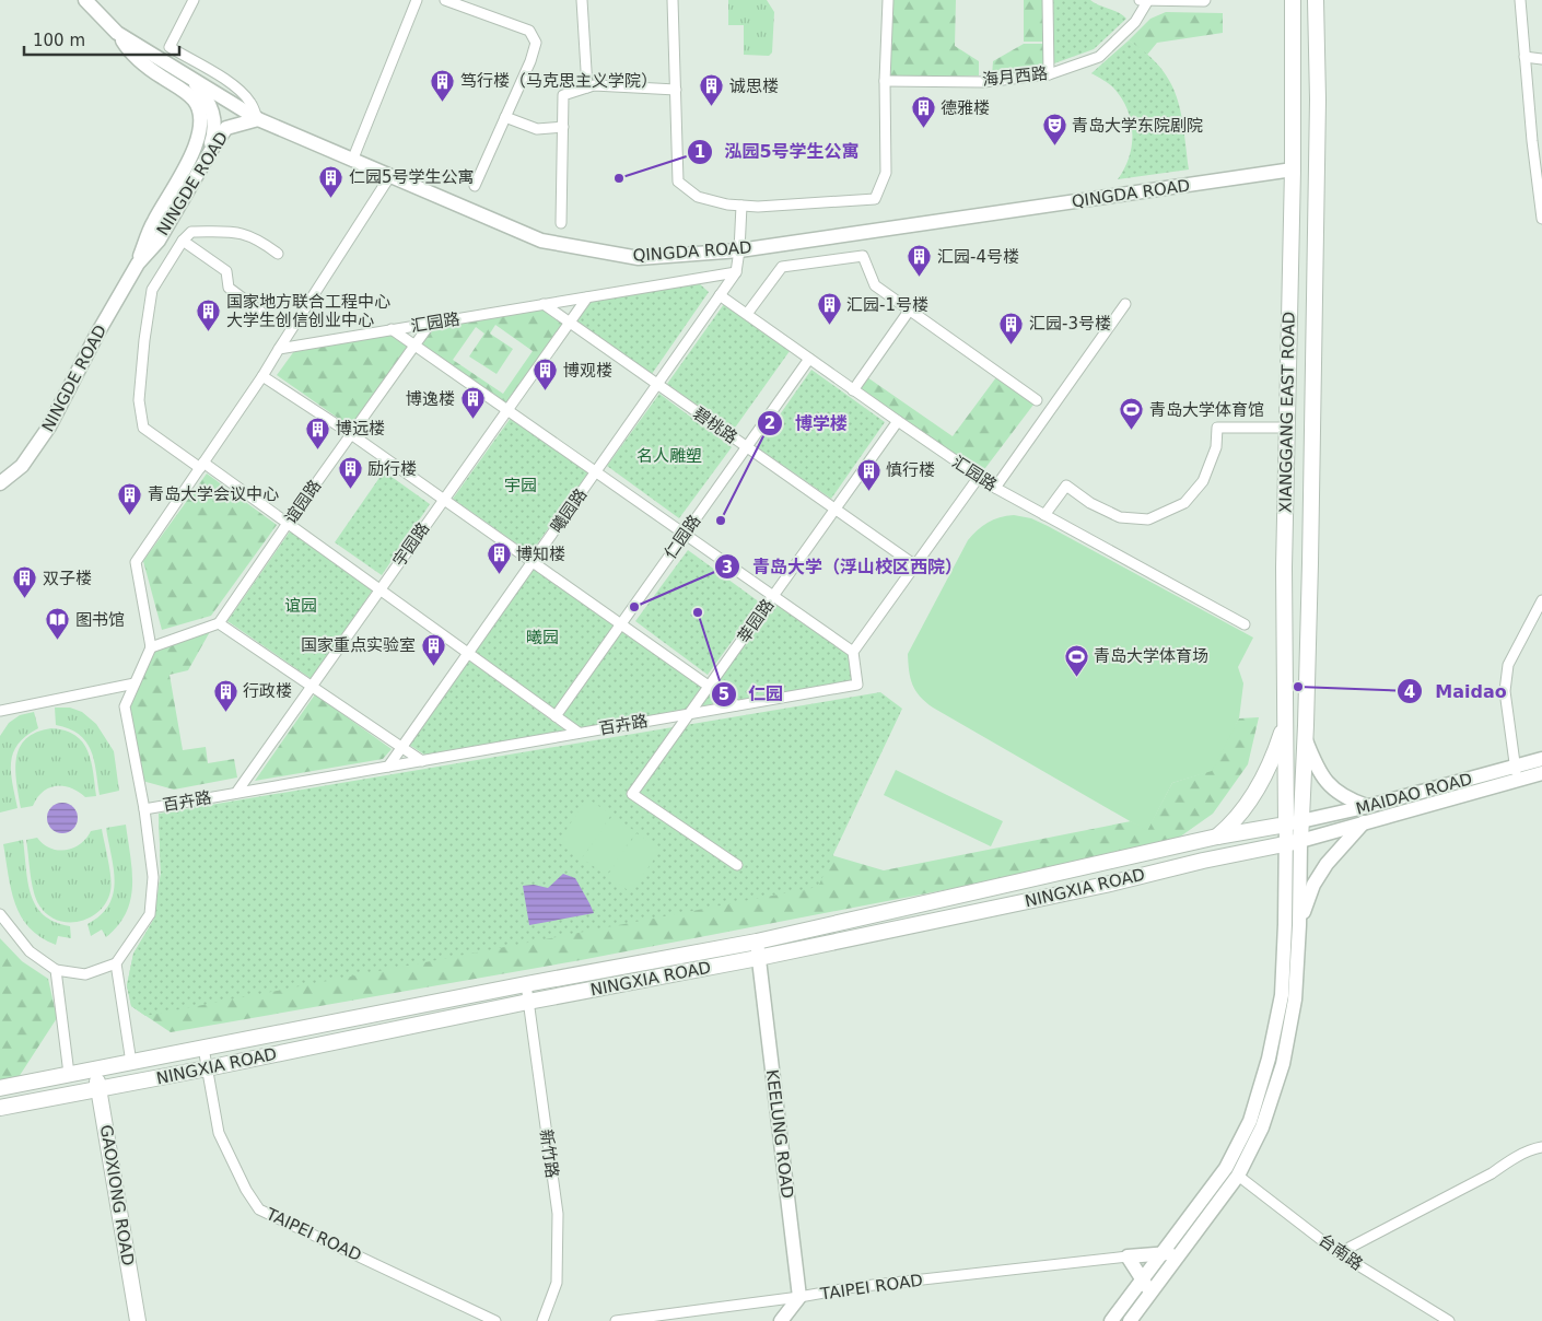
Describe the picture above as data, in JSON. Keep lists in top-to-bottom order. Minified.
{"streets":{"main road":["NINGDE ROAD","QINGDA ROAD","XIANGGANG EAST ROAD","MAIDAO ROAD","NINGXIA ROAD","KEELUNG ROAD","GAOXIONG ROAD"],"street":["海月西路","汇园路","碧桃路","谊园路","曦园路","仁园路","宇园路","百卉路","新竹路","TAIPEI ROAD","台南路"]},"crossings":[["NINGDE ROAD","QINGDA ROAD"],["QINGDA ROAD","XIANGGANG EAST ROAD"],["QINGDA ROAD","曦园路"],["汇园路","碧桃路"],["汇园路","谊园路"],["汇园路","曦园路"],["汇园路","仁园路"],["汇园路","宇园路"],["XIANGGANG EAST ROAD","MAIDAO ROAD"],["XIANGGANG EAST ROAD","NINGXIA ROAD"],["碧桃路","曦园路"],["碧桃路","仁园路"],["碧桃路","宇园路"],["曦园路","百卉路"],["宇园路","百卉路"],["MAIDAO ROAD","NINGXIA ROAD"],["NINGXIA ROAD","KEELUNG ROAD"],["NINGXIA ROAD","新竹路"],["NINGXIA ROAD","GAOXIONG ROAD"],["NINGXIA ROAD","TAIPEI ROAD"],["KEELUNG ROAD","TAIPEI ROAD"]],"parks":["名人雕塑","宇园","谊园","曦园"],"places":{"building":["笃行楼（马克思主义学院）","诚思楼","德雅楼","仁园5号学生公寓","汇园-4号楼","汇园-1号楼","国家地方联合工程中心 大学生创信创业中心","汇园-3号楼","博观楼","博逸楼","博远楼","励行楼","慎行楼","青岛大学会议中心","博知楼","双子楼","国家重点实验室","行政楼"],"theatre":["青岛大学东院剧院"],"other":["泓园5号学生公寓","博学楼","青岛大学（浮山校区西院）","仁园","Maidao"],"sports":["青岛大学体育馆","青岛大学体育场"],"library":["图书馆"]},"scale_bar":"100 m"}
